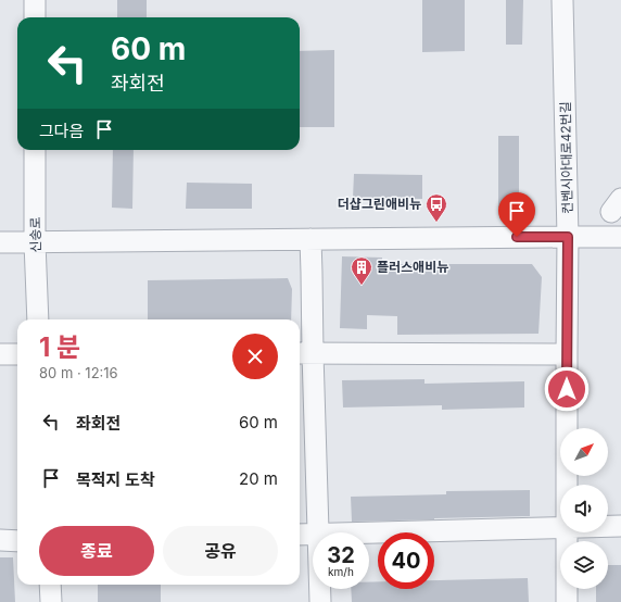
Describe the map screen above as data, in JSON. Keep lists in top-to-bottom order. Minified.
{"streets":{"street":["컨벤시아대로42번길","신송로"]},"places":{"bus stop":["더샵그린애비뉴"],"building":["플러스애비뉴"]},"north":"top right","page":{"turn":["60 m","좌회전"],"then":"그다음","heading":["1 분","80 m · 12:16"],"list":[{"name":"좌회전","value":"60 m"},{"name":"목적지 도착","value":"20 m"}],"buttons":["종료","공유"],"speed":"32 km/h","limit":"40"}}
